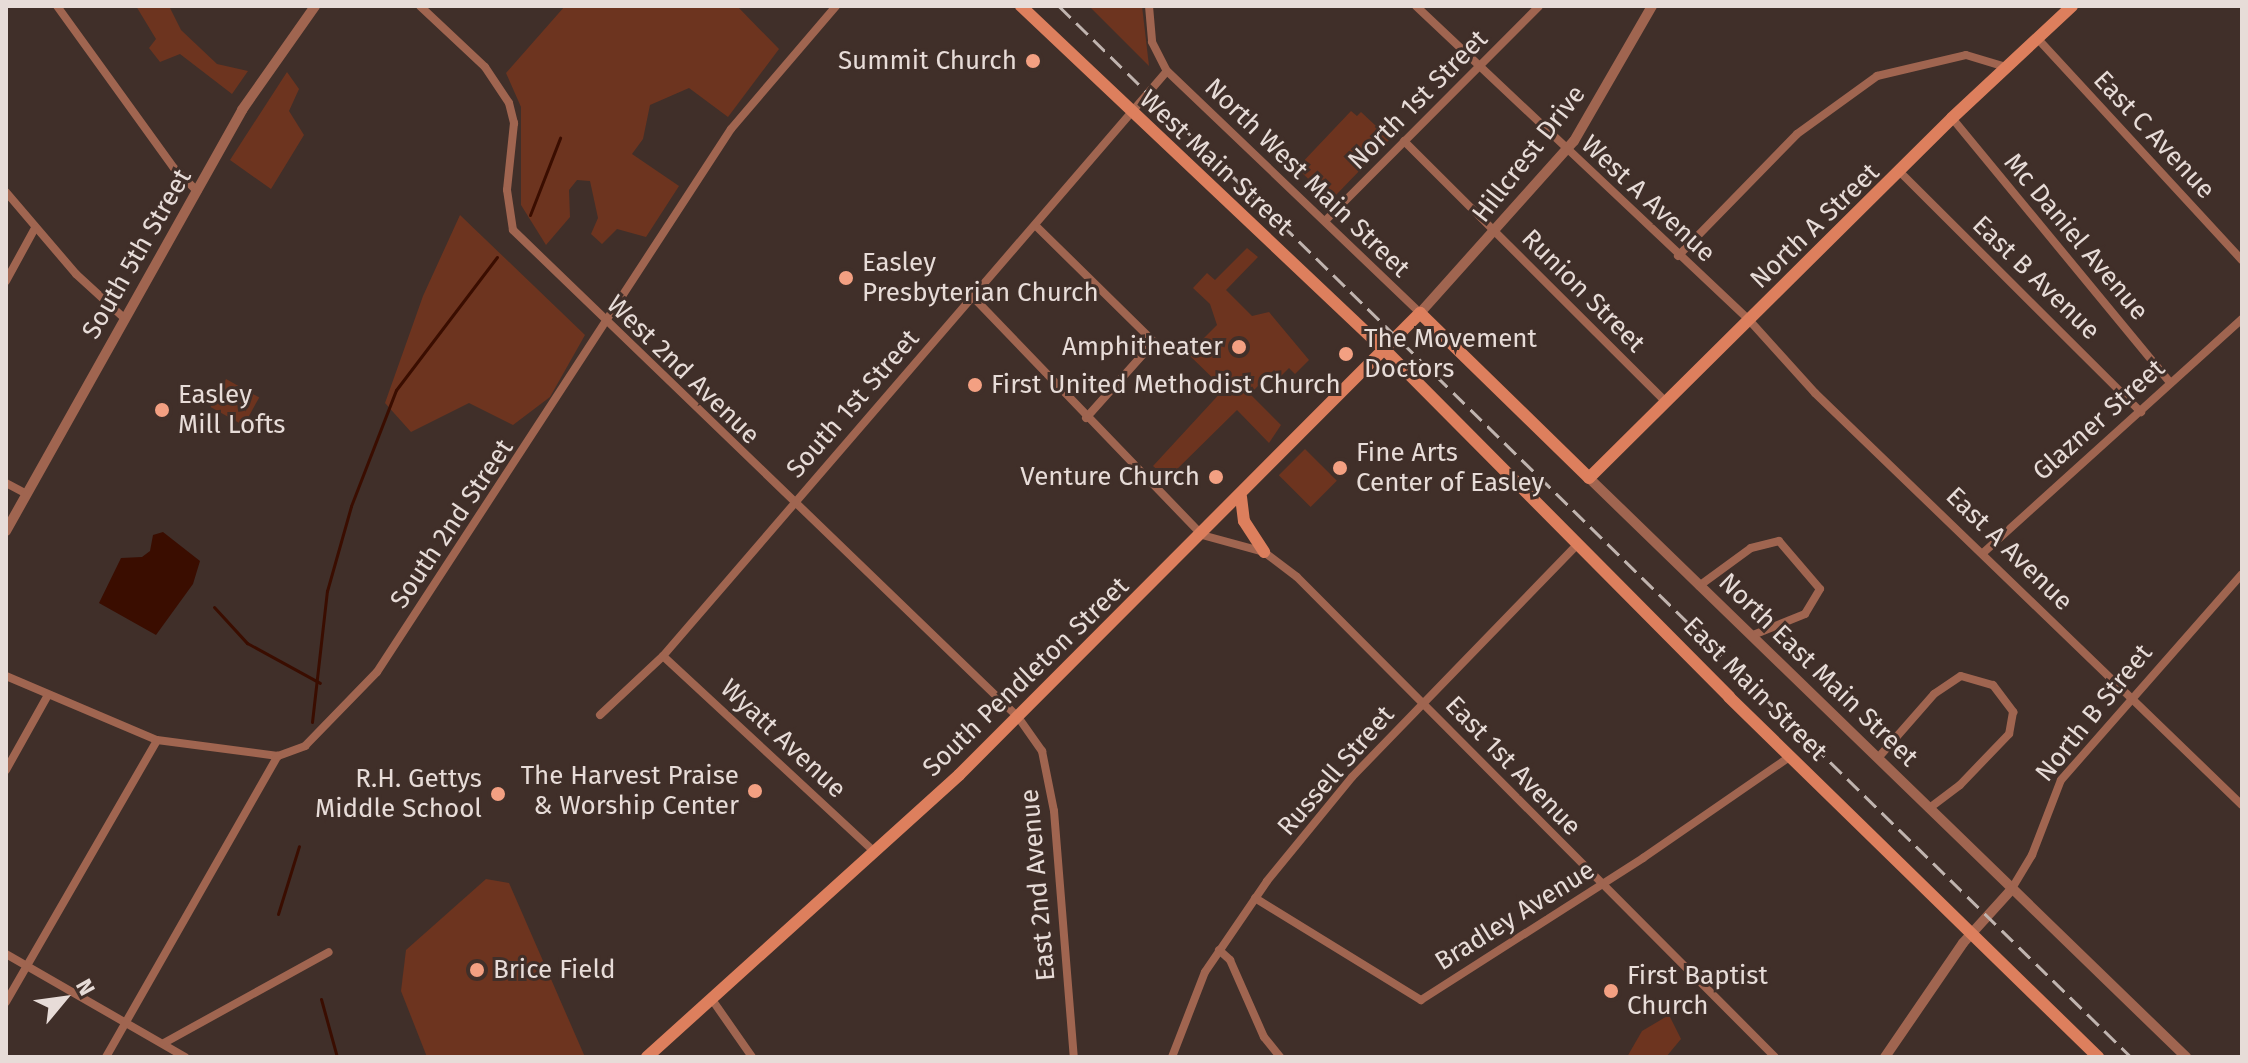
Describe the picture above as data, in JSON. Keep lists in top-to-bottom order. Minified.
{"streets":{"main road":["West Main Street","North A Street","North East Main Street","South Pendleton Street","East Main Street"],"street":["North 1st Street","East C Avenue","Hillcrest Drive","North West Main Street","West A Avenue","Mc Daniel Avenue","South 5th Street","East B Avenue","Runion Street","West 2nd Avenue","South 1st Street","Glazner Street","South 2nd Street","East A Avenue","North B Street","Wyatt Avenue","East 1st Avenue","Russell Street","East 2nd Avenue","Bradley Avenue"]},"crossings":[["North 1st Street","North West Main Street"],["North 1st Street","West A Avenue"],["North 1st Street","Runion Street"],["East C Avenue","North A Street"],["Hillcrest Drive","North West Main Street"],["Hillcrest Drive","West A Avenue"],["Hillcrest Drive","Runion Street"],["Hillcrest Drive","North East Main Street"],["Hillcrest Drive","South Pendleton Street"],["West Main Street","South 1st Street"],["West Main Street","South Pendleton Street"],["West Main Street","East Main Street"],["North West Main Street","South 1st Street"],["North West Main Street","North East Main Street"],["North West Main Street","South Pendleton Street"],["West A Avenue","North A Street"],["West A Avenue","East A Avenue"],["North A Street","Mc Daniel Avenue"],["North A Street","East B Avenue"],["North A Street","Runion Street"],["North A Street","East A Avenue"],["North A Street","North East Main Street"],["Mc Daniel Avenue","Glazner Street"],["East B Avenue","Glazner Street"],["West 2nd Avenue","South 1st Street"],["West 2nd Avenue","South 2nd Street"],["West 2nd Avenue","South Pendleton Street"],["West 2nd Avenue","East 2nd Avenue"],["South 1st Street","Wyatt Avenue"],["Glazner Street","East A Avenue"],["East A Avenue","North B Street"],["North East Main Street","South Pendleton Street"],["North East Main Street","North B Street"],["South Pendleton Street","East Main Street"],["South Pendleton Street","Wyatt Avenue"],["South Pendleton Street","East 1st Avenue"],["South Pendleton Street","East 2nd Avenue"],["East Main Street","North B Street"],["East Main Street","Russell Street"],["East Main Street","Bradley Avenue"],["East 1st Avenue","Russell Street"],["East 1st Avenue","Bradley Avenue"],["Russell Street","Bradley Avenue"]],"places":["Summit Church","Easley Presbyterian Church","Amphitheater","The Movement Doctors","First United Methodist Church","Easley Mill Lofts","Fine Arts Center of Easley","Venture Church","The Harvest Praise & Worship Center","R.H. Gettys Middle School","Brice Field","First Baptist Church"],"north":"top right"}
